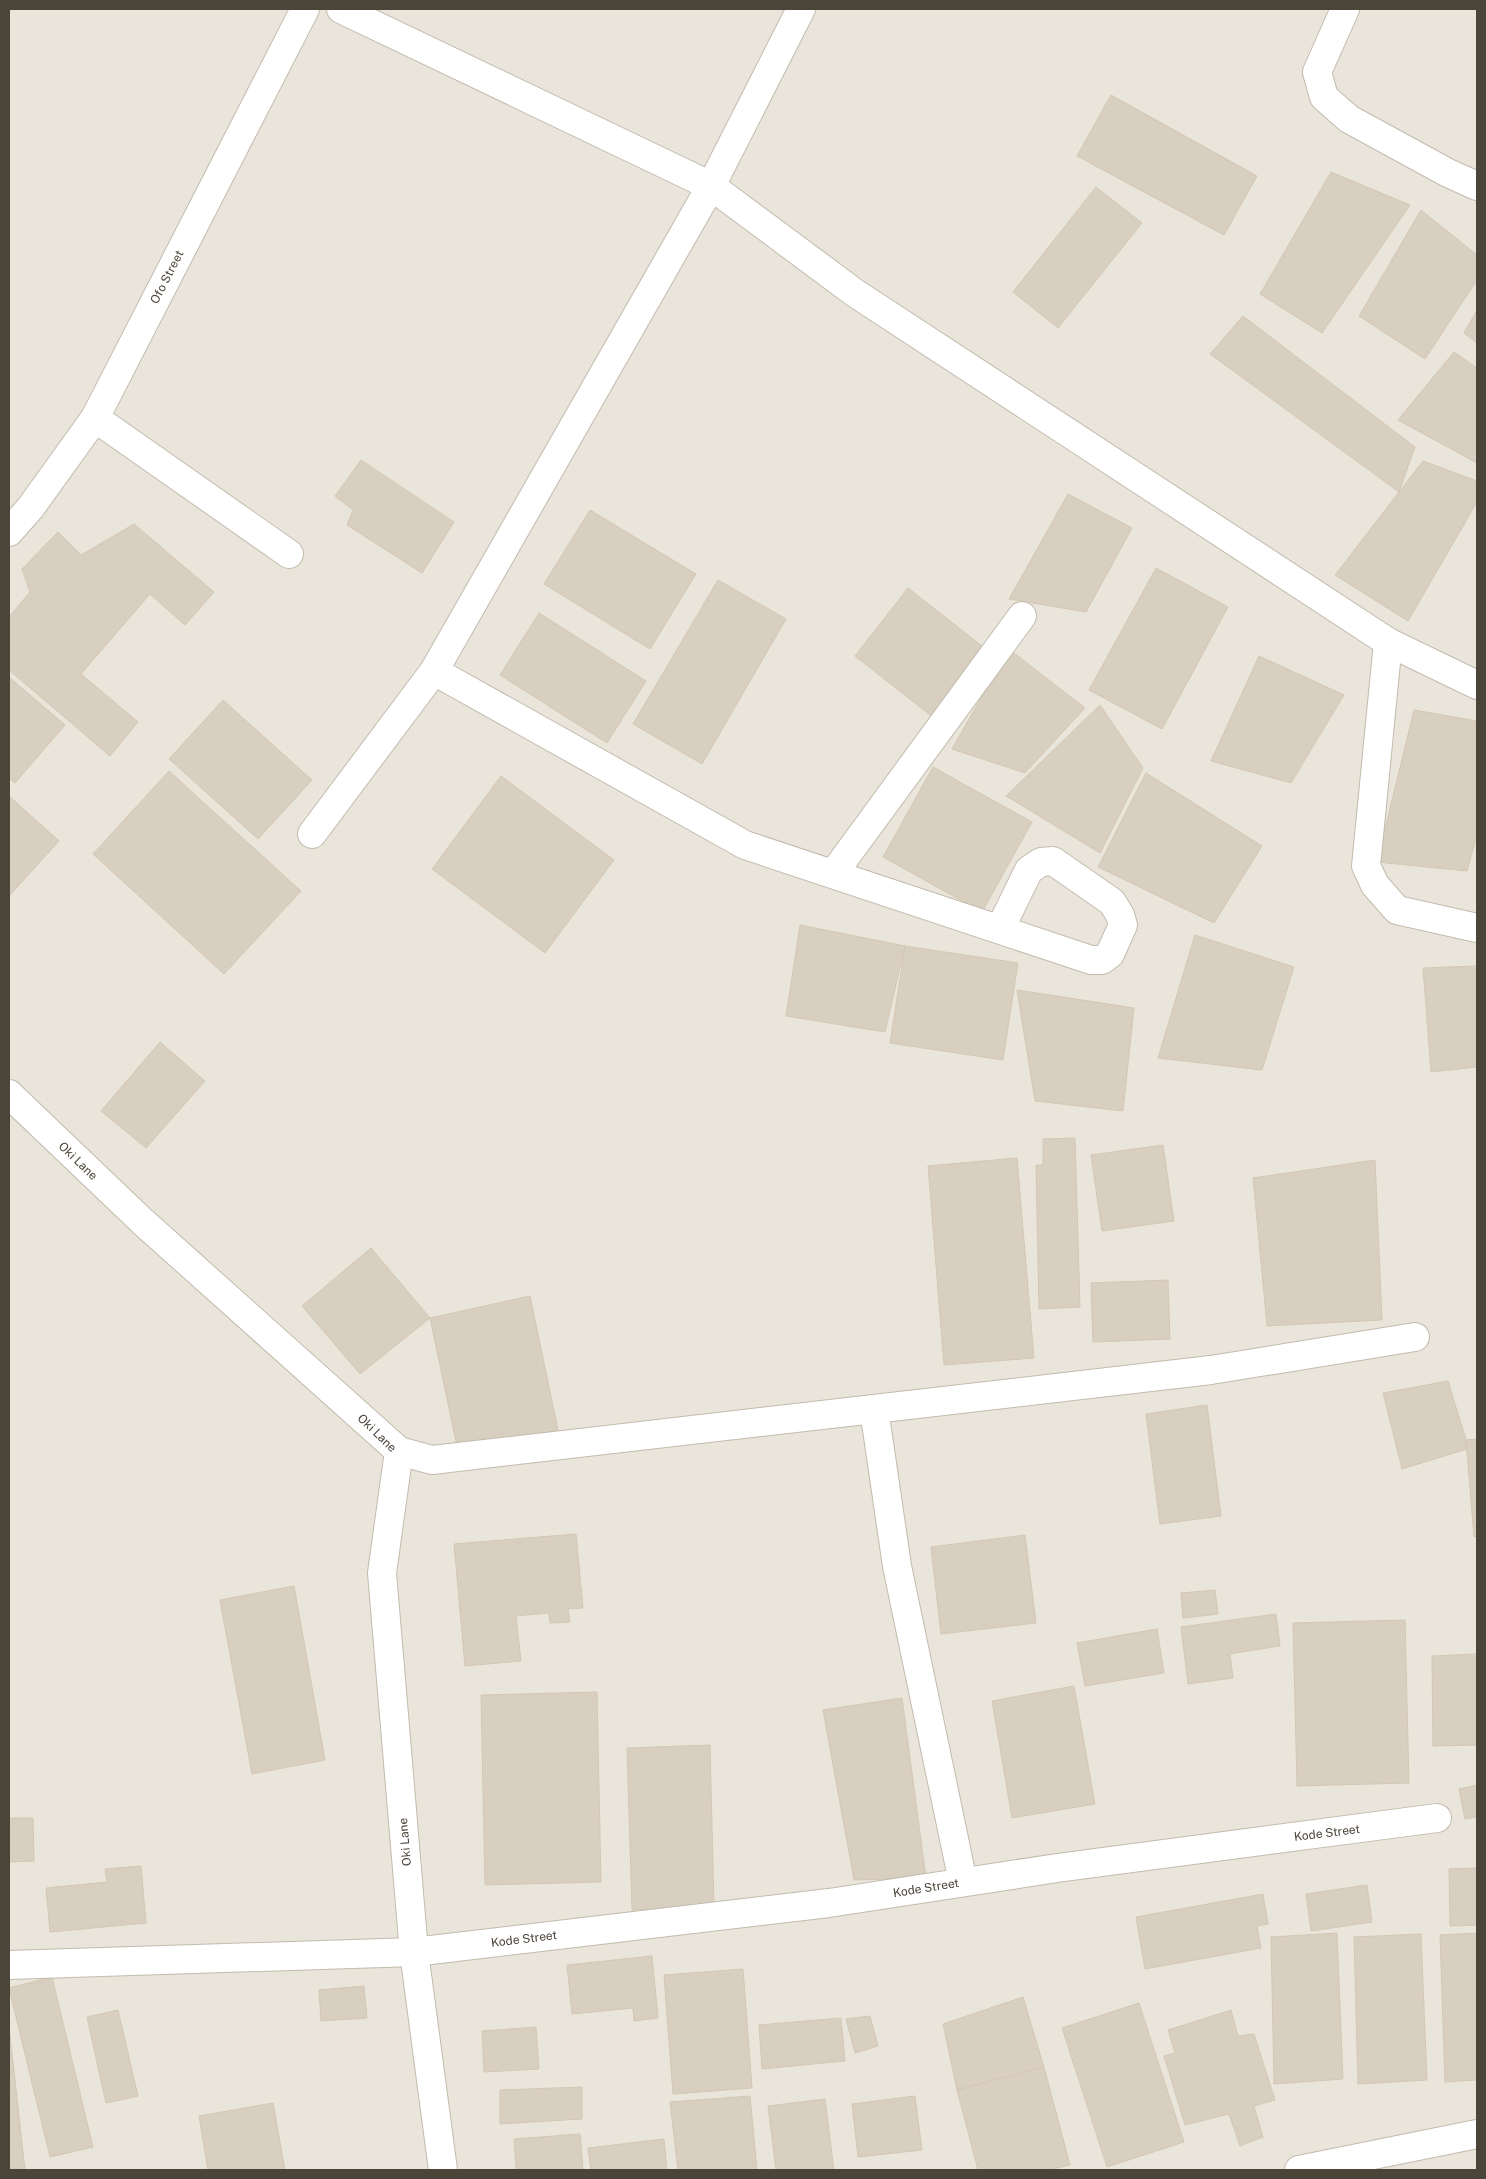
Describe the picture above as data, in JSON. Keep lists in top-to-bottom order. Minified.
{"streets":{"street":["Ofo Street","Oki Lane","Kode Street"]},"crossings":[["Oki Lane","Kode Street"]]}
